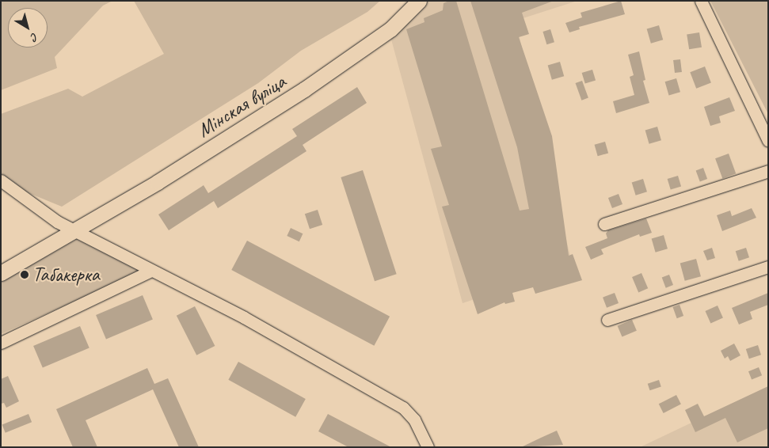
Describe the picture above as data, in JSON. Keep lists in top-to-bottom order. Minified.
{"streets":{"main road":["Мінская вуліца"]},"places":["Табакерка"],"north":"bottom right"}
